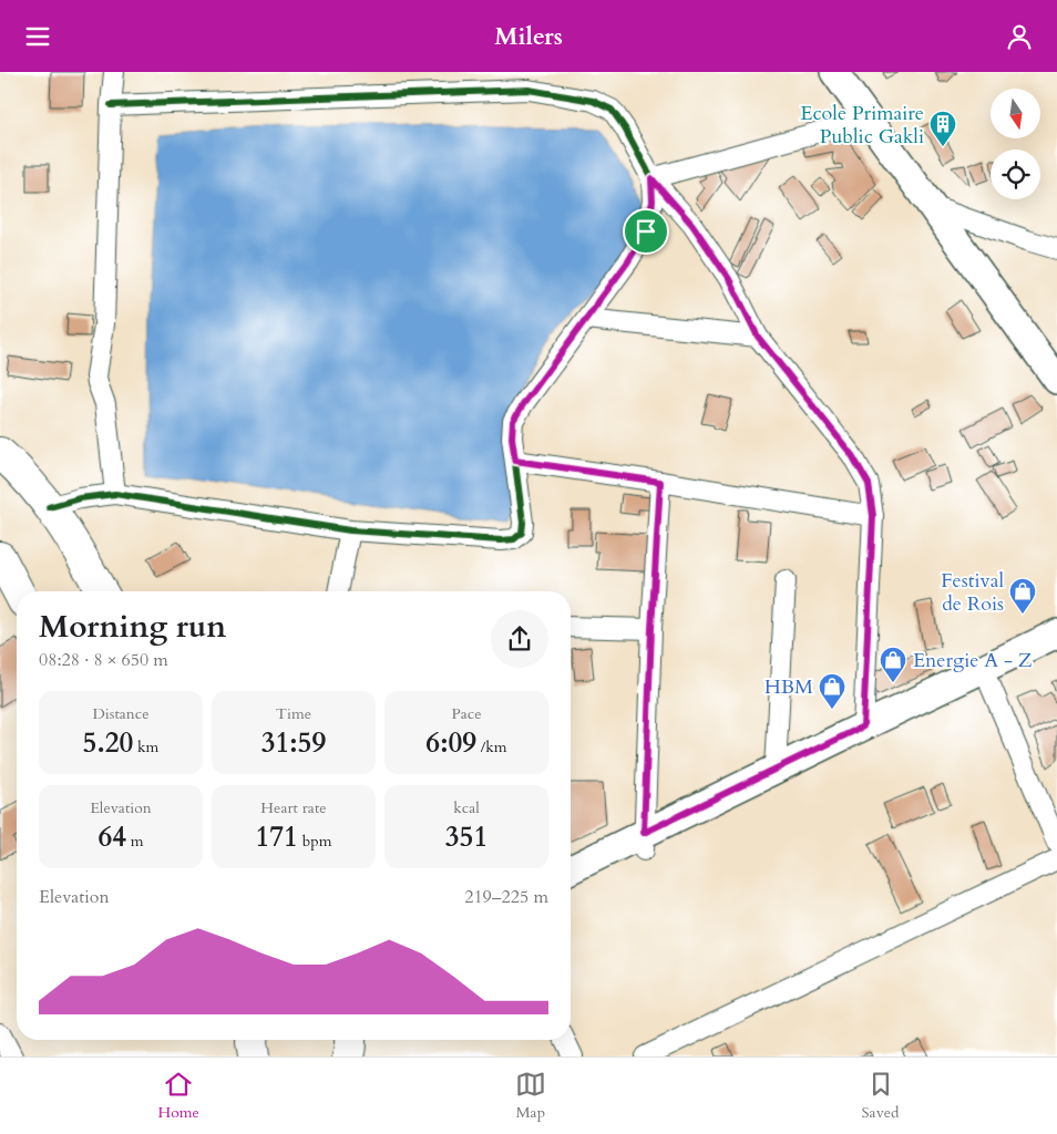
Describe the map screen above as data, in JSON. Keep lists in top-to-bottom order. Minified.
{"places":{"building":["Ecole Primaire Public Gakli"],"shop":["Festival de Rois","Energie A - Z","HBM"]},"north":"bottom","page":{"header":"Milers","heading":["Morning run","08:28 · 8 × 650 m"],"stats":[["Distance","5.20 km"],["Time","31:59"],["Pace","6:09 /km"],["Elevation","64 m"],["Heart rate","171 bpm"],["kcal","351"]],"chart":["Elevation","219–225 m"],"tabs":["Home","Map","Saved"]}}
